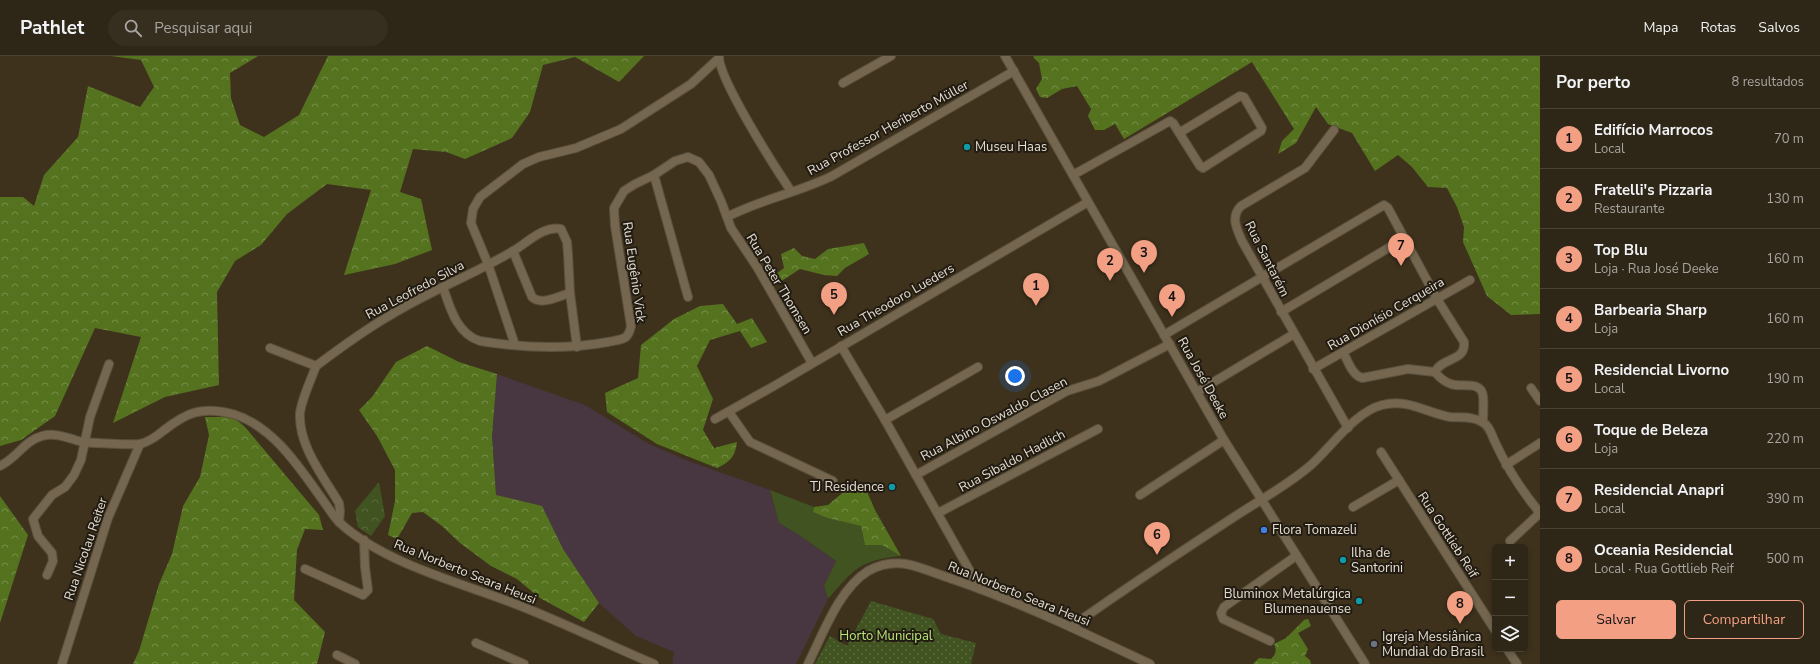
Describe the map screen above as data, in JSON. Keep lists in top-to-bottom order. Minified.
{"streets":{"street":["Rua Professor Heriberto Müller","Rua Santarém","Rua Eugênio Vick","Rua Peter Thomsen","Rua Leofredo Silva","Rua Theodoro Lueders","Rua Dionísio Cerqueira","Rua José Deeke","Rua Albino Oswaldo Clasen","Rua Sibaldo Hadlich","Rua Gottlieb Reif","Rua Nicolau Reiter","Rua Norberto Seara Heusi"]},"crossings":[["Rua Professor Heriberto Müller","Rua Eugênio Vick"],["Rua Professor Heriberto Müller","Rua Peter Thomsen"],["Rua Professor Heriberto Müller","Rua José Deeke"],["Rua Santarém","Rua Dionísio Cerqueira"],["Rua Eugênio Vick","Rua Peter Thomsen"],["Rua Eugênio Vick","Rua Leofredo Silva"],["Rua Peter Thomsen","Rua Theodoro Lueders"],["Rua Theodoro Lueders","Rua José Deeke"],["Rua José Deeke","Rua Albino Oswaldo Clasen"],["Rua Nicolau Reiter","Rua Norberto Seara Heusi"]],"parks":["Horto Municipal"],"places":["Museu Haas","TJ Residence","Flora Tomazeli","Ilha de Santorini","Bluminox Metalúrgica Blumenauense","Igreja Messiânica Mundial do Brasil"],"page":{"header":"Pathlet","search":"Pesquisar aqui","nav":["Mapa","Rotas","Salvos"],"heading":["Por perto","8 resultados"],"list":[{"mark":"1","name":"Edifício Marrocos","note":"Local","value":"70 m"},{"mark":"2","name":"Fratelli's Pizzaria","note":"Restaurante","value":"130 m"},{"mark":"3","name":"Top Blu","note":"Loja · Rua José Deeke","value":"160 m"},{"mark":"4","name":"Barbearia Sharp","note":"Loja","value":"160 m"},{"mark":"5","name":"Residencial Livorno","note":"Local","value":"190 m"},{"mark":"6","name":"Toque de Beleza","note":"Loja","value":"220 m"},{"mark":"7","name":"Residencial Anapri","note":"Local","value":"390 m"},{"mark":"8","name":"Oceania Residencial","note":"Local · Rua Gottlieb Reif","value":"500 m"}],"pins":["7","3","2","1","5","4","6","8"],"map_buttons":["+","−"],"buttons":["Salvar","Compartilhar"]}}
